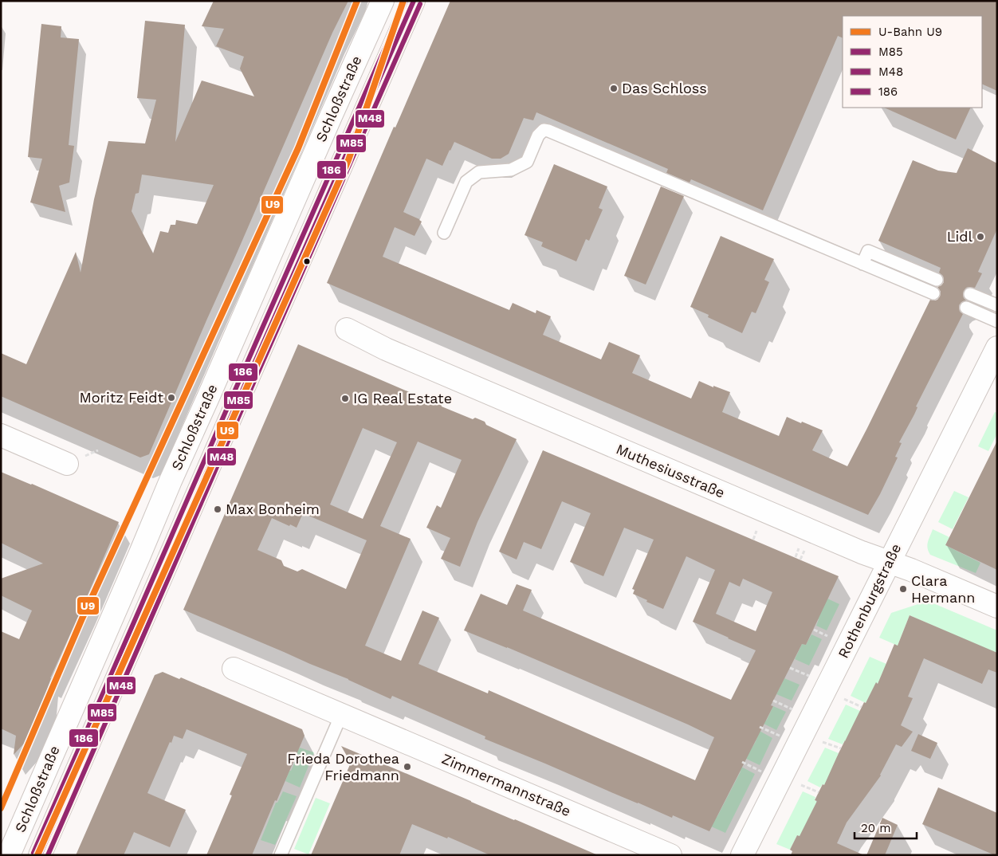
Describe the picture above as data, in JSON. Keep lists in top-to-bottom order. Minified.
{"streets":{"street":["Schloßstraße","Muthesiusstraße","Rothenburgstraße","Zimmermannstraße"]},"crossings":[["Muthesiusstraße","Rothenburgstraße"]],"places":["Das Schloss","Lidl","Moritz Feidt","IG Real Estate","Max Bonheim","Clara Hermann","Frieda Dorothea Friedmann"],"lines":["metro line U9","transit line M85","transit line 186","transit line M48"],"legend":["U-Bahn U9","M85","M48","186"],"scale_bar":"20 m"}
